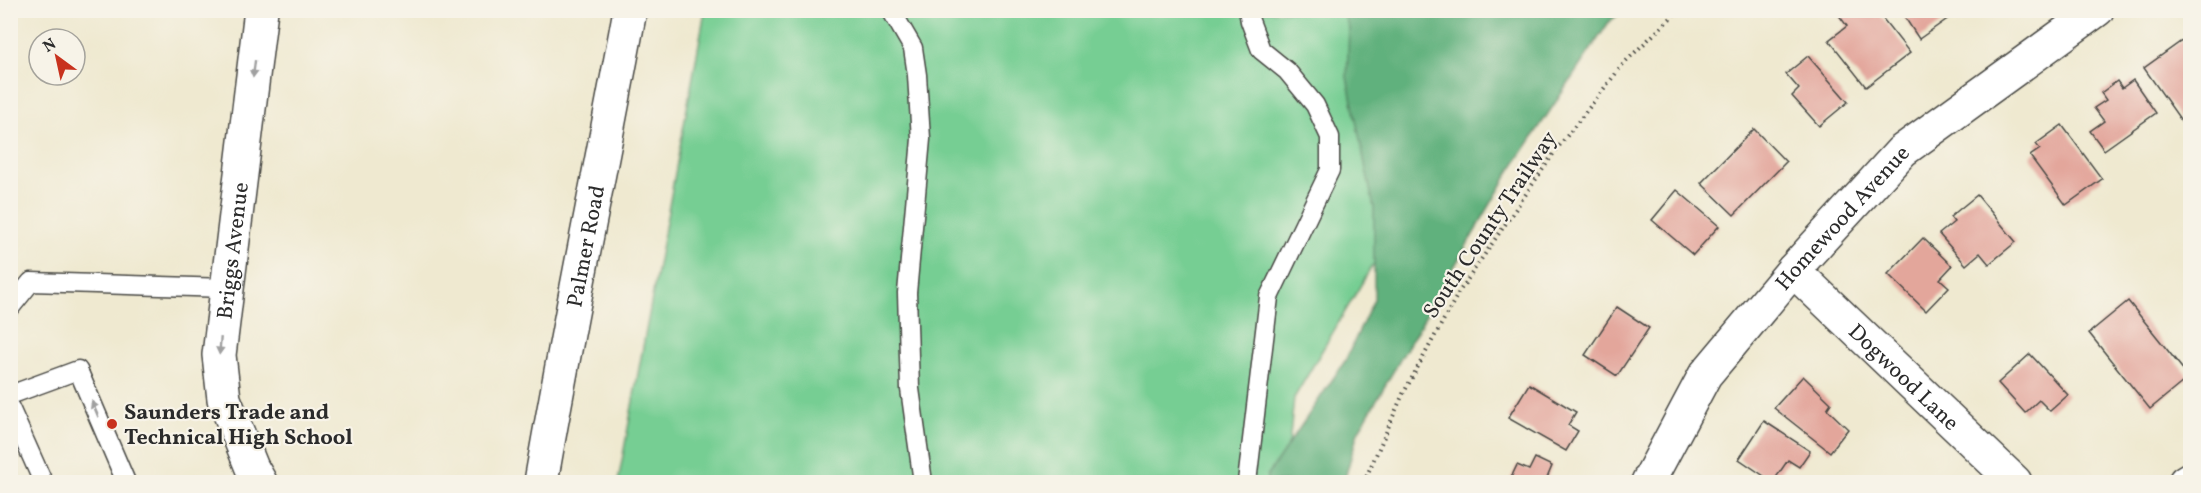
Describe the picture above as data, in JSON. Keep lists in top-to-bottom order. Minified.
{"streets":{"street":["Homewood Avenue","Palmer Road","Briggs Avenue","Dogwood Lane"],"path":["South County Trailway"]},"crossings":[["Homewood Avenue","Dogwood Lane"]],"one_way":["Briggs Avenue"],"places":["Saunders Trade and Technical High School"],"north":"top left"}
